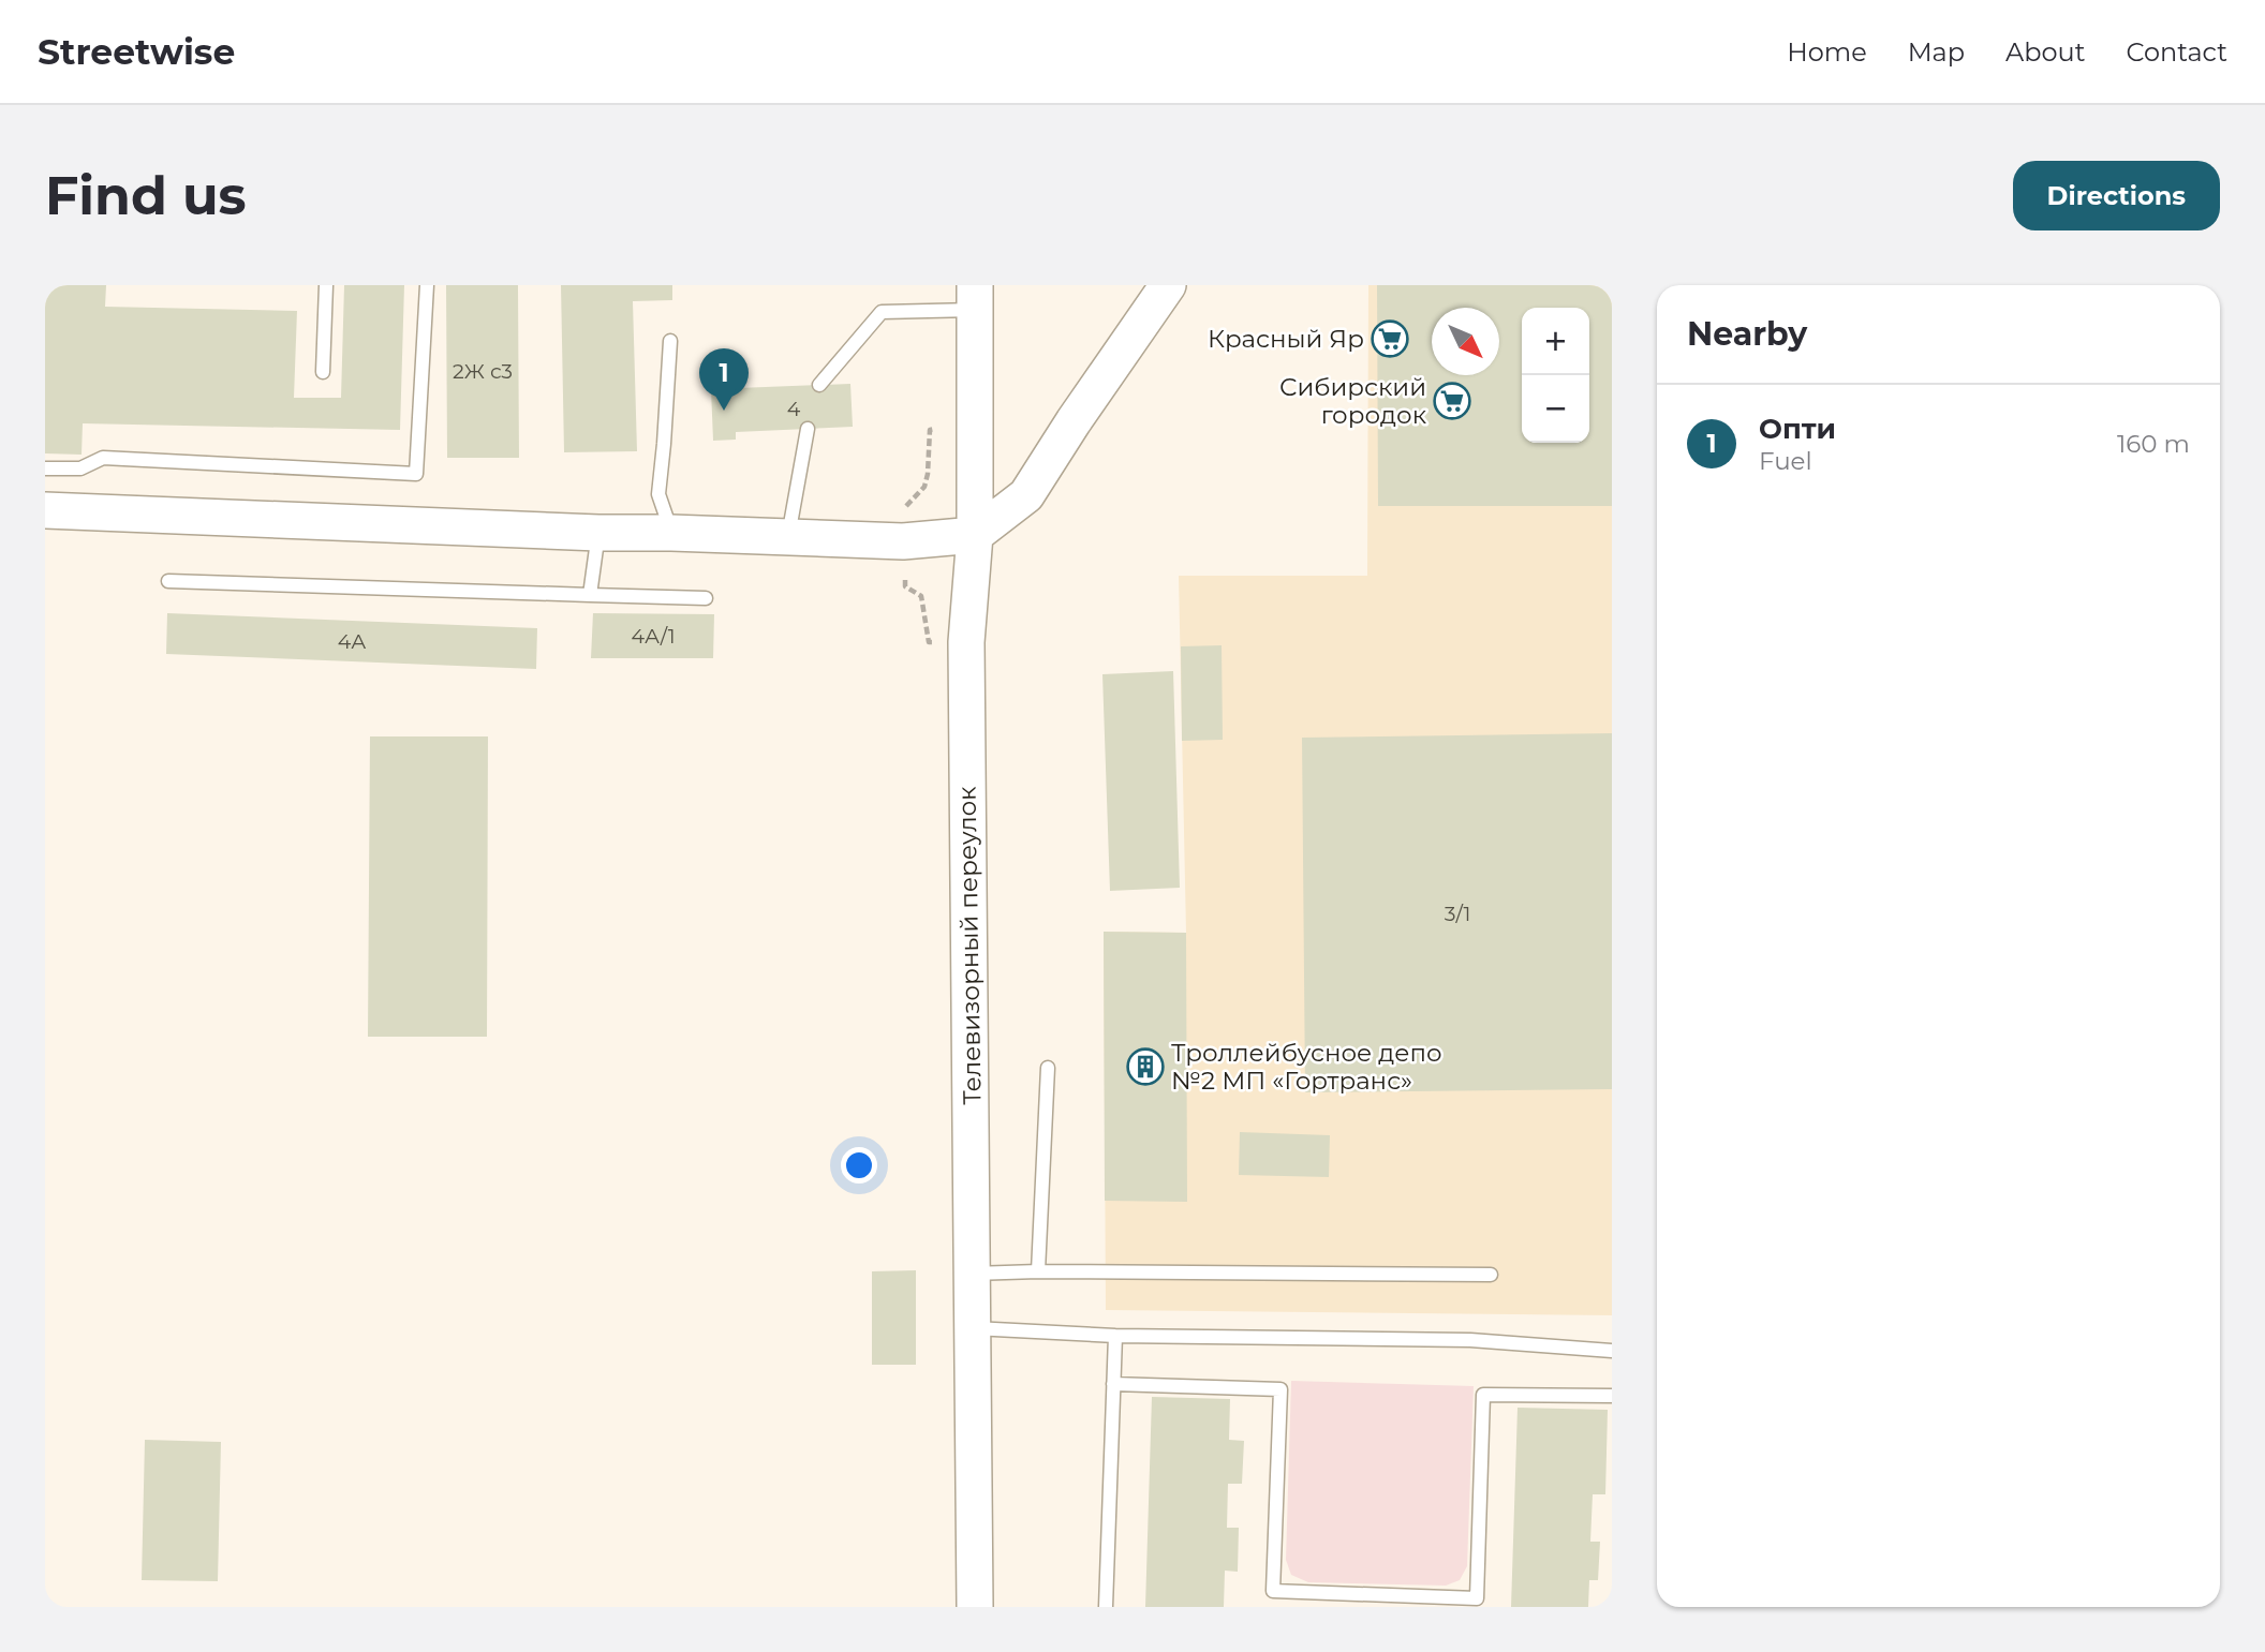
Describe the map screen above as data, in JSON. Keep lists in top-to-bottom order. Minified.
{"streets":{"street":["Телевизорный переулок"]},"places":{"supermarket":["Красный Яр","Сибирский городок"],"building":["Троллейбусное депо №2 МП «Гортранс»"]},"house_numbers":["2Ж с3","4","4А/1","4А","3/1"],"north":"bottom right","page":{"header":"Streetwise","nav":["Home","Map","About","Contact"],"buttons":"Directions","title":"Find us","heading":"Nearby","map_buttons":["+","−"],"pins":"1","list":[{"mark":"1","name":"Опти","note":"Fuel","value":"160 m"}]}}
